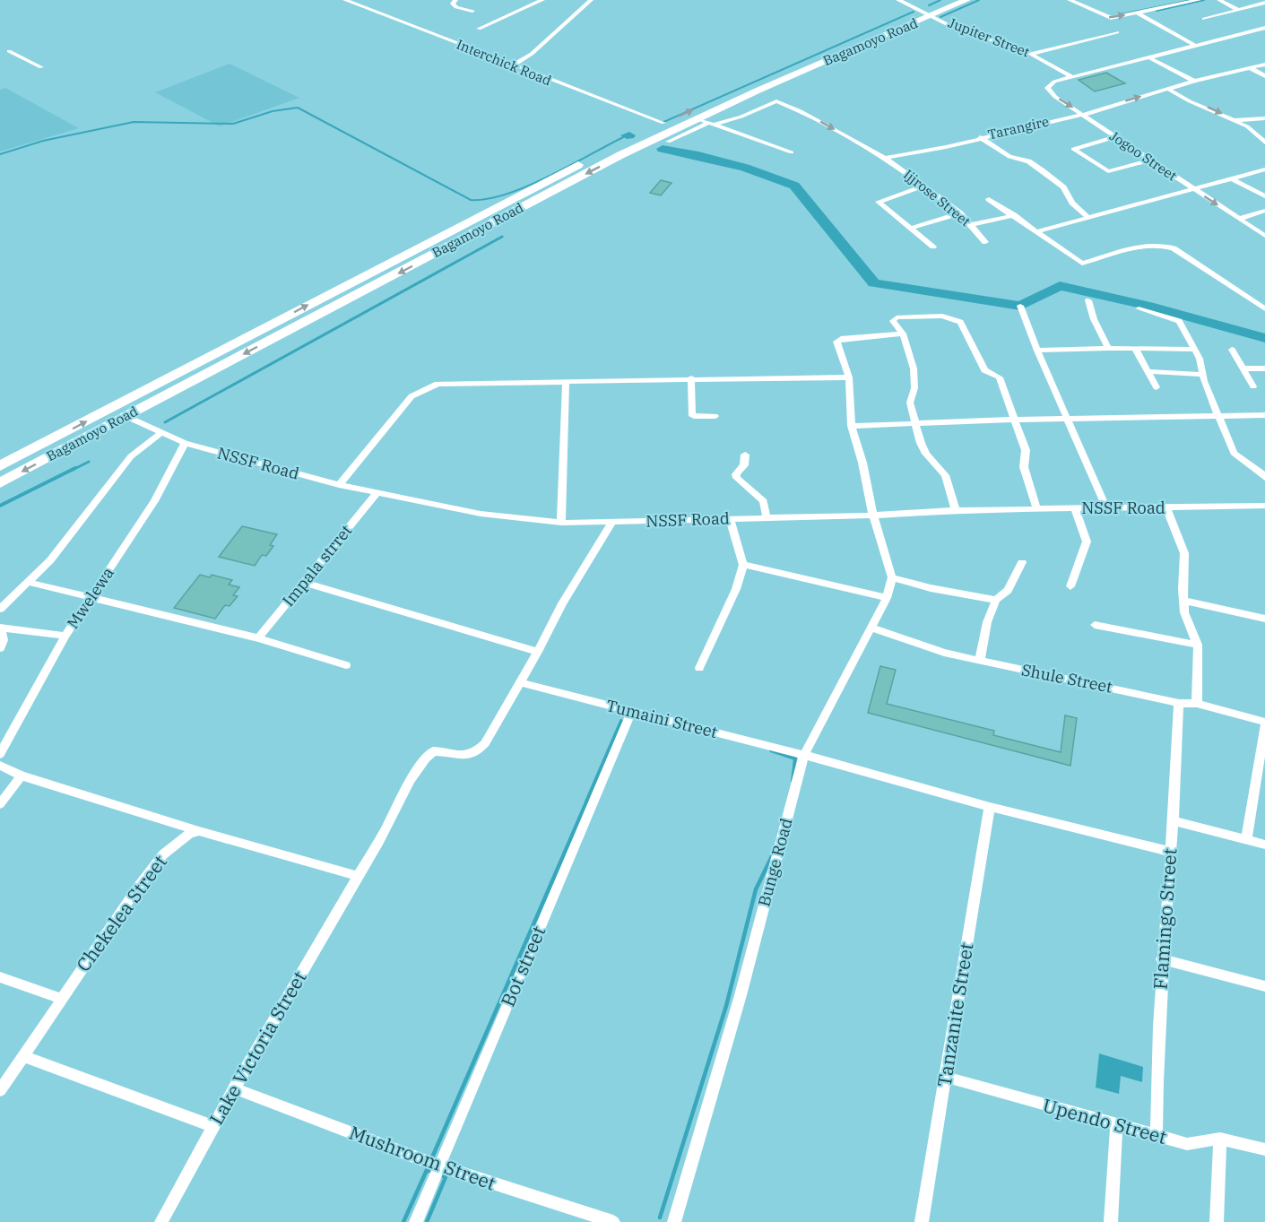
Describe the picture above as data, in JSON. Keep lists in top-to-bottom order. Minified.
{"streets":{"highway":["Bagamoyo Road"],"street":["Jupiter Street","Interchick Road","Tarangire","Jogoo Street","Ijjrose Street","NSSF Road","Impala strret","Mwelewa","Shule Street","Tumaini Street","Bunge Road","Chekelea Street","Flamingo Street","Bot street","Tanzanite Street","Lake Victoria Street","Upendo Street","Mushroom Street"]},"crossings":[["Jupiter Street","Bagamoyo Road"],["Jupiter Street","Jogoo Street"],["Bagamoyo Road","Interchick Road"],["Bagamoyo Road","NSSF Road"],["Tarangire","Jogoo Street"],["Tarangire","Ijjrose Street"],["NSSF Road","Impala strret"],["NSSF Road","Mwelewa"],["Shule Street","Bunge Road"],["Shule Street","Flamingo Street"],["Tumaini Street","Bunge Road"],["Tumaini Street","Flamingo Street"],["Tumaini Street","Bot street"],["Tumaini Street","Tanzanite Street"],["Flamingo Street","Upendo Street"],["Bot street","Mushroom Street"],["Tanzanite Street","Upendo Street"],["Lake Victoria Street","Mushroom Street"]]}
